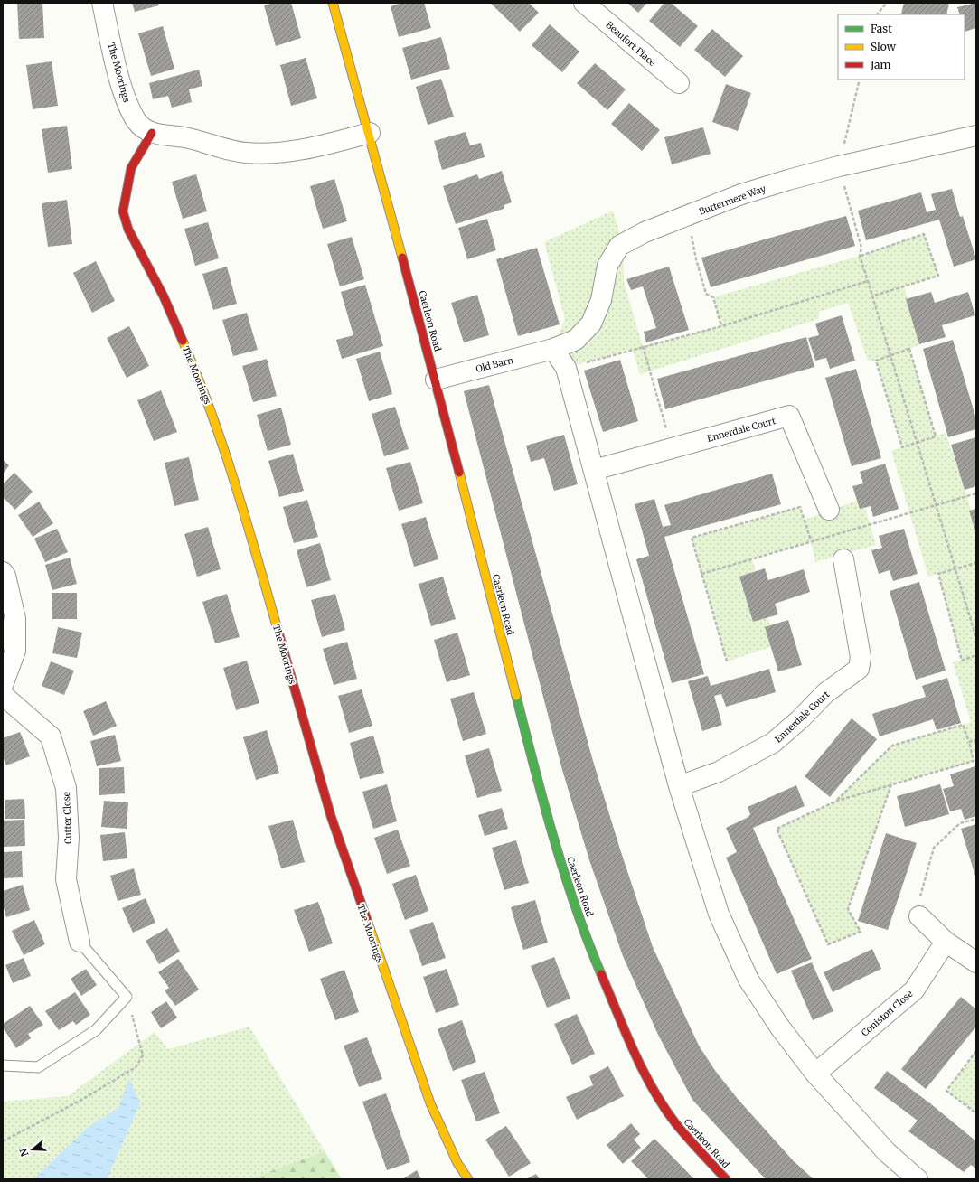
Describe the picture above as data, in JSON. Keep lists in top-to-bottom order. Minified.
{"streets":{"main road":["The Moorings","Caerleon Road"],"street":["Beaufort Place","Buttermere Way","Old Barn","Ennerdale Court","Cutter Close","Coniston Close"]},"crossings":[["The Moorings","Caerleon Road"],["Buttermere Way","Old Barn"],["Caerleon Road","Old Barn"]],"legend":["Fast","Slow","Jam"],"north":"left"}
